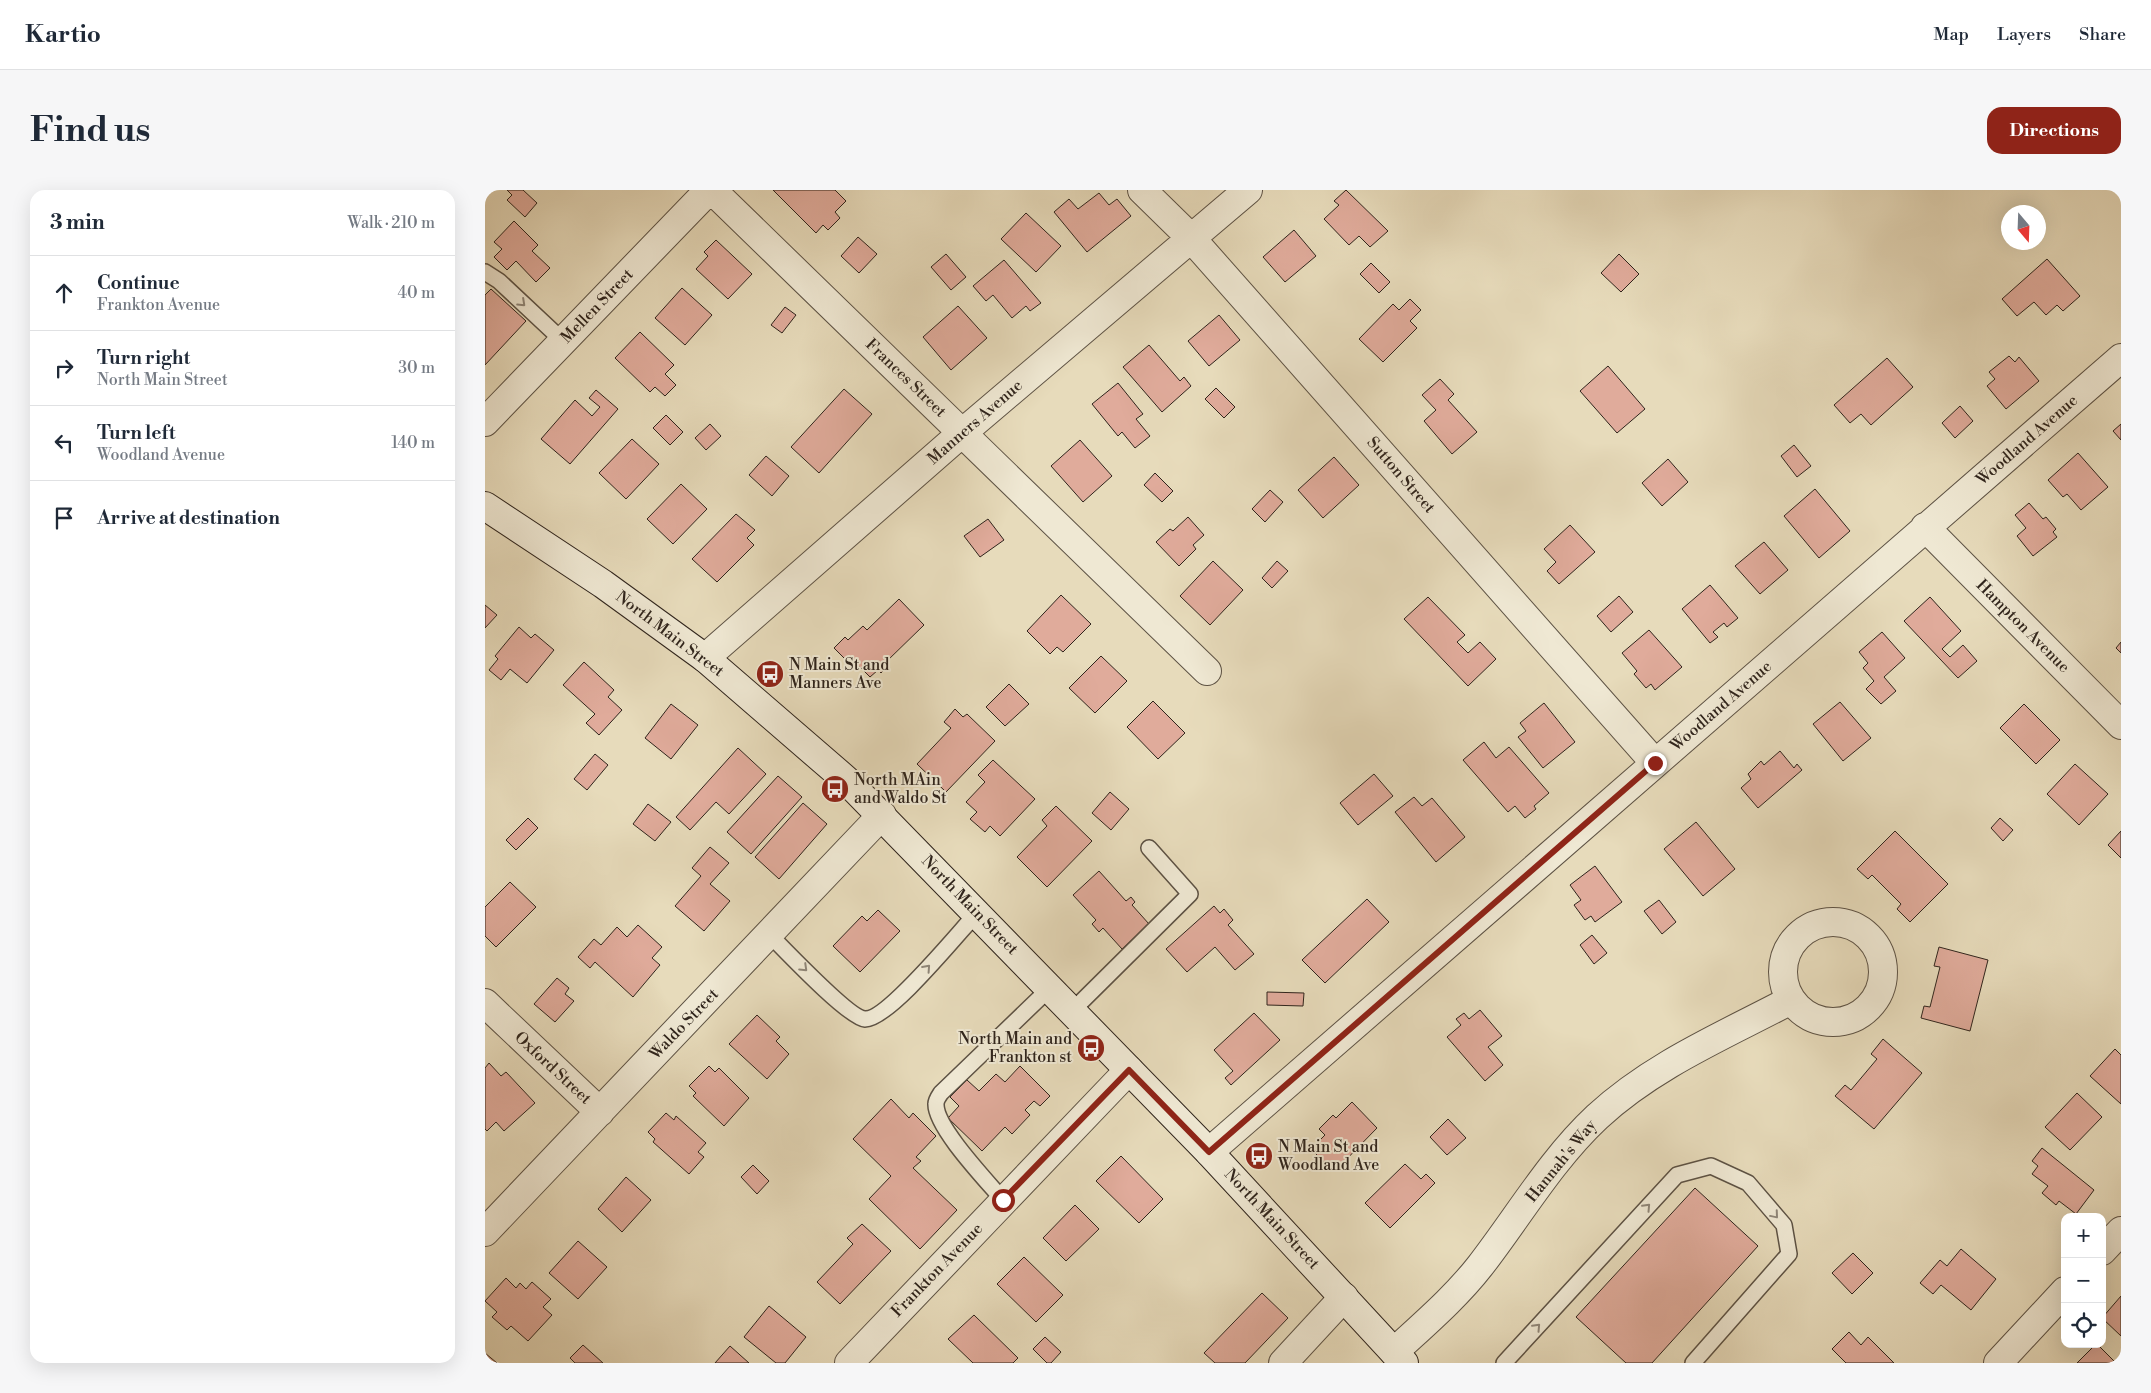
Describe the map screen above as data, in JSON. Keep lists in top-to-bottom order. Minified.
{"streets":{"street":["Mellen Street","Frances Street","Manners Avenue","Woodland Avenue","Sutton Street","Hampton Avenue","North Main Street","Waldo Street","Oxford Street","Hannah's Way","Frankton Avenue"]},"crossings":[["Mellen Street","Frances Street"],["Frances Street","Manners Avenue"],["Manners Avenue","Sutton Street"],["Manners Avenue","North Main Street"],["Woodland Avenue","Sutton Street"],["Woodland Avenue","Hampton Avenue"],["Woodland Avenue","North Main Street"],["North Main Street","Waldo Street"],["North Main Street","Hannah's Way"],["North Main Street","Frankton Avenue"],["Waldo Street","Oxford Street"]],"places":{"bus stop":["N Main St and Manners Ave","North MAin and Waldo St","North Main and Frankton st","N Main St and Woodland Ave"]},"north":"bottom","page":{"header":"Kartio","nav":["Map","Layers","Share"],"buttons":"Directions","title":"Find us","heading":["3 min","Walk · 210 m"],"list":[["Continue","Frankton Avenue","40 m"],["Turn right","North Main Street","30 m"],["Turn left","Woodland Avenue","140 m"],"Arrive at destination"],"map_buttons":["+","−"]}}
